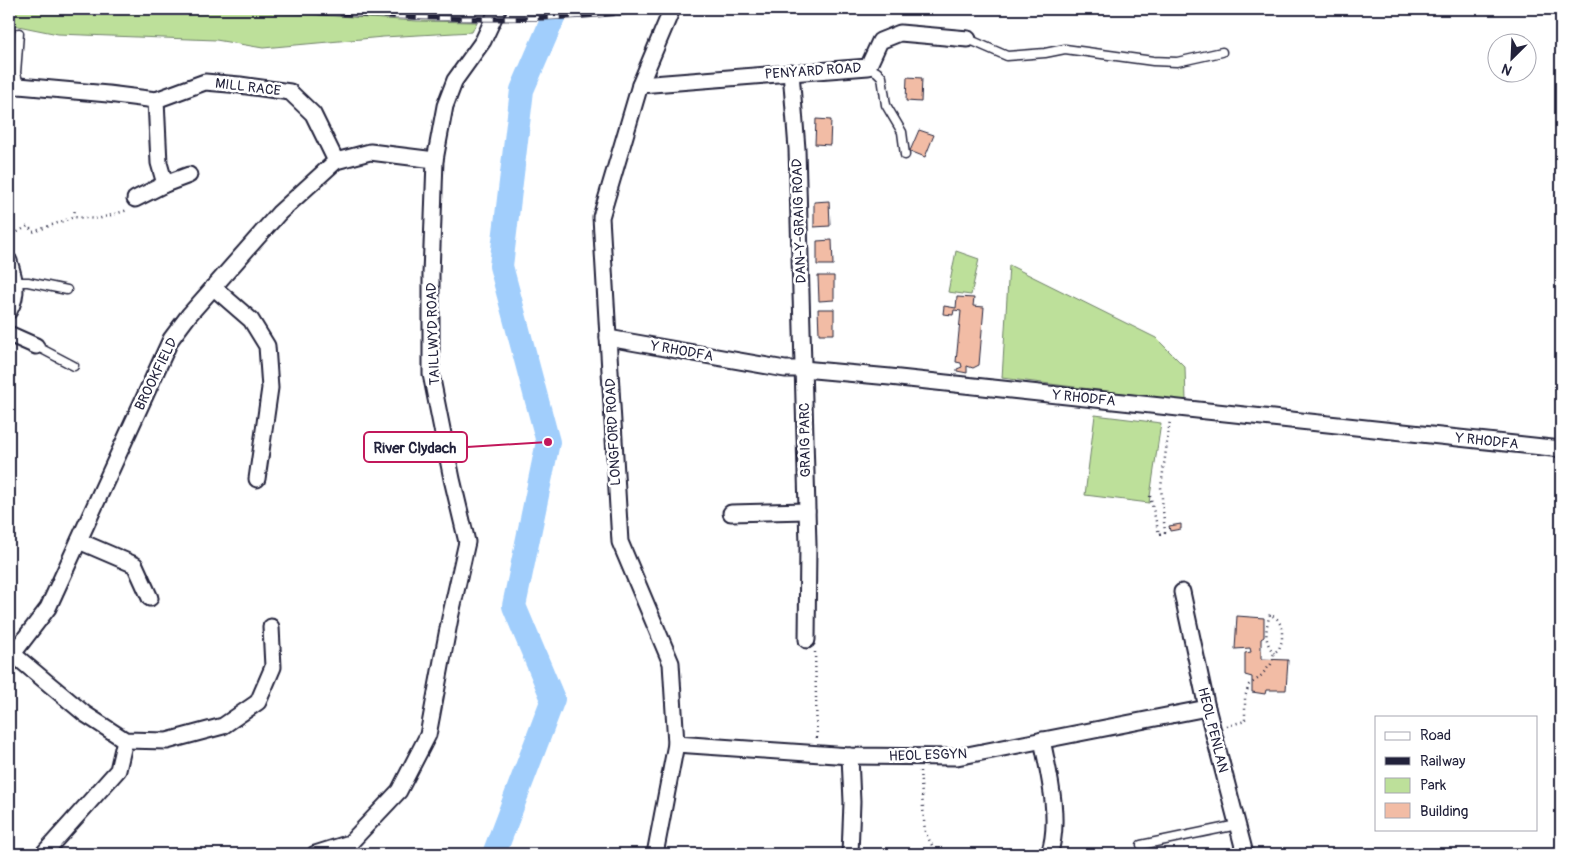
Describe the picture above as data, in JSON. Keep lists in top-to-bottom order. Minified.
{"streets":{"street":["PENYARD ROAD","MILL RACE","DAN-Y-GRAIG ROAD","TAILLWYD ROAD","Y RHODFA","BROOKFIELD","LONGFORD ROAD","GRAIG PARC","HEOL PENLAN","HEOL ESGYN"]},"crossings":[["PENYARD ROAD","DAN-Y-GRAIG ROAD"],["PENYARD ROAD","LONGFORD ROAD"],["MILL RACE","BROOKFIELD"],["DAN-Y-GRAIG ROAD","Y RHODFA"],["DAN-Y-GRAIG ROAD","GRAIG PARC"],["TAILLWYD ROAD","BROOKFIELD"],["Y RHODFA","LONGFORD ROAD"],["Y RHODFA","GRAIG PARC"],["LONGFORD ROAD","HEOL ESGYN"],["HEOL PENLAN","HEOL ESGYN"]],"places":["River Clydach"],"legend":["Road","Railway","Park","Building"],"north":"bottom left"}
